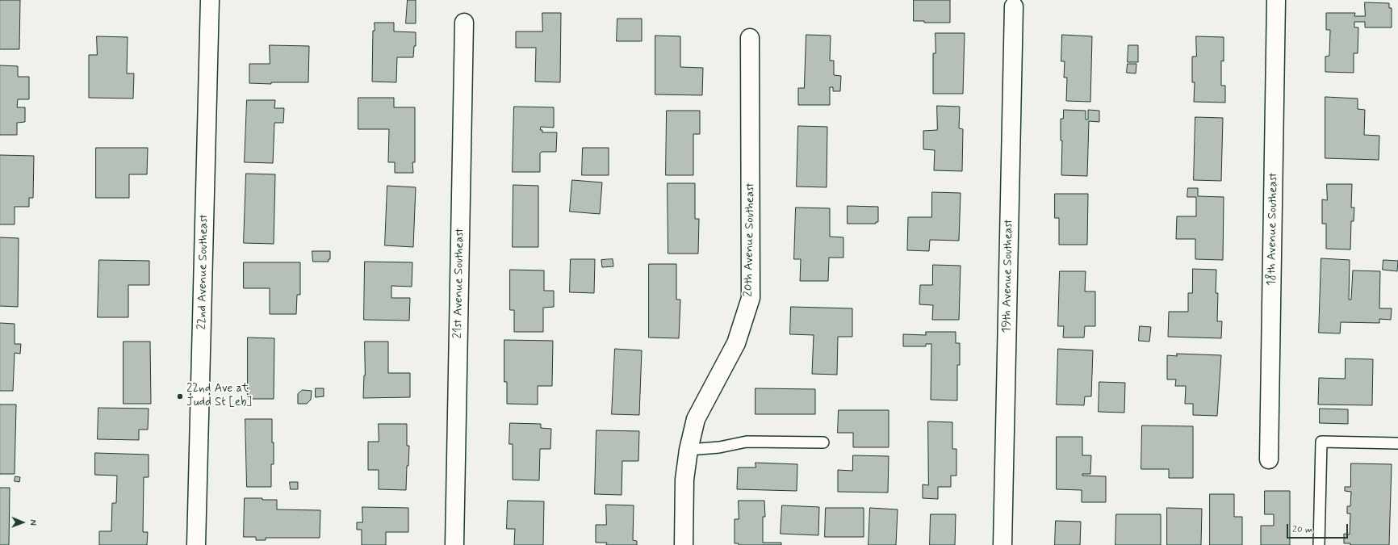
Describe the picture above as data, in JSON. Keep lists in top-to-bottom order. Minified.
{"streets":{"street":["18th Avenue Southeast","20th Avenue Southeast","22nd Avenue Southeast","19th Avenue Southeast","21st Avenue Southeast"]},"places":["22nd Ave at Judd St [eb]"],"scale_bar":"20 m","north":"right"}
